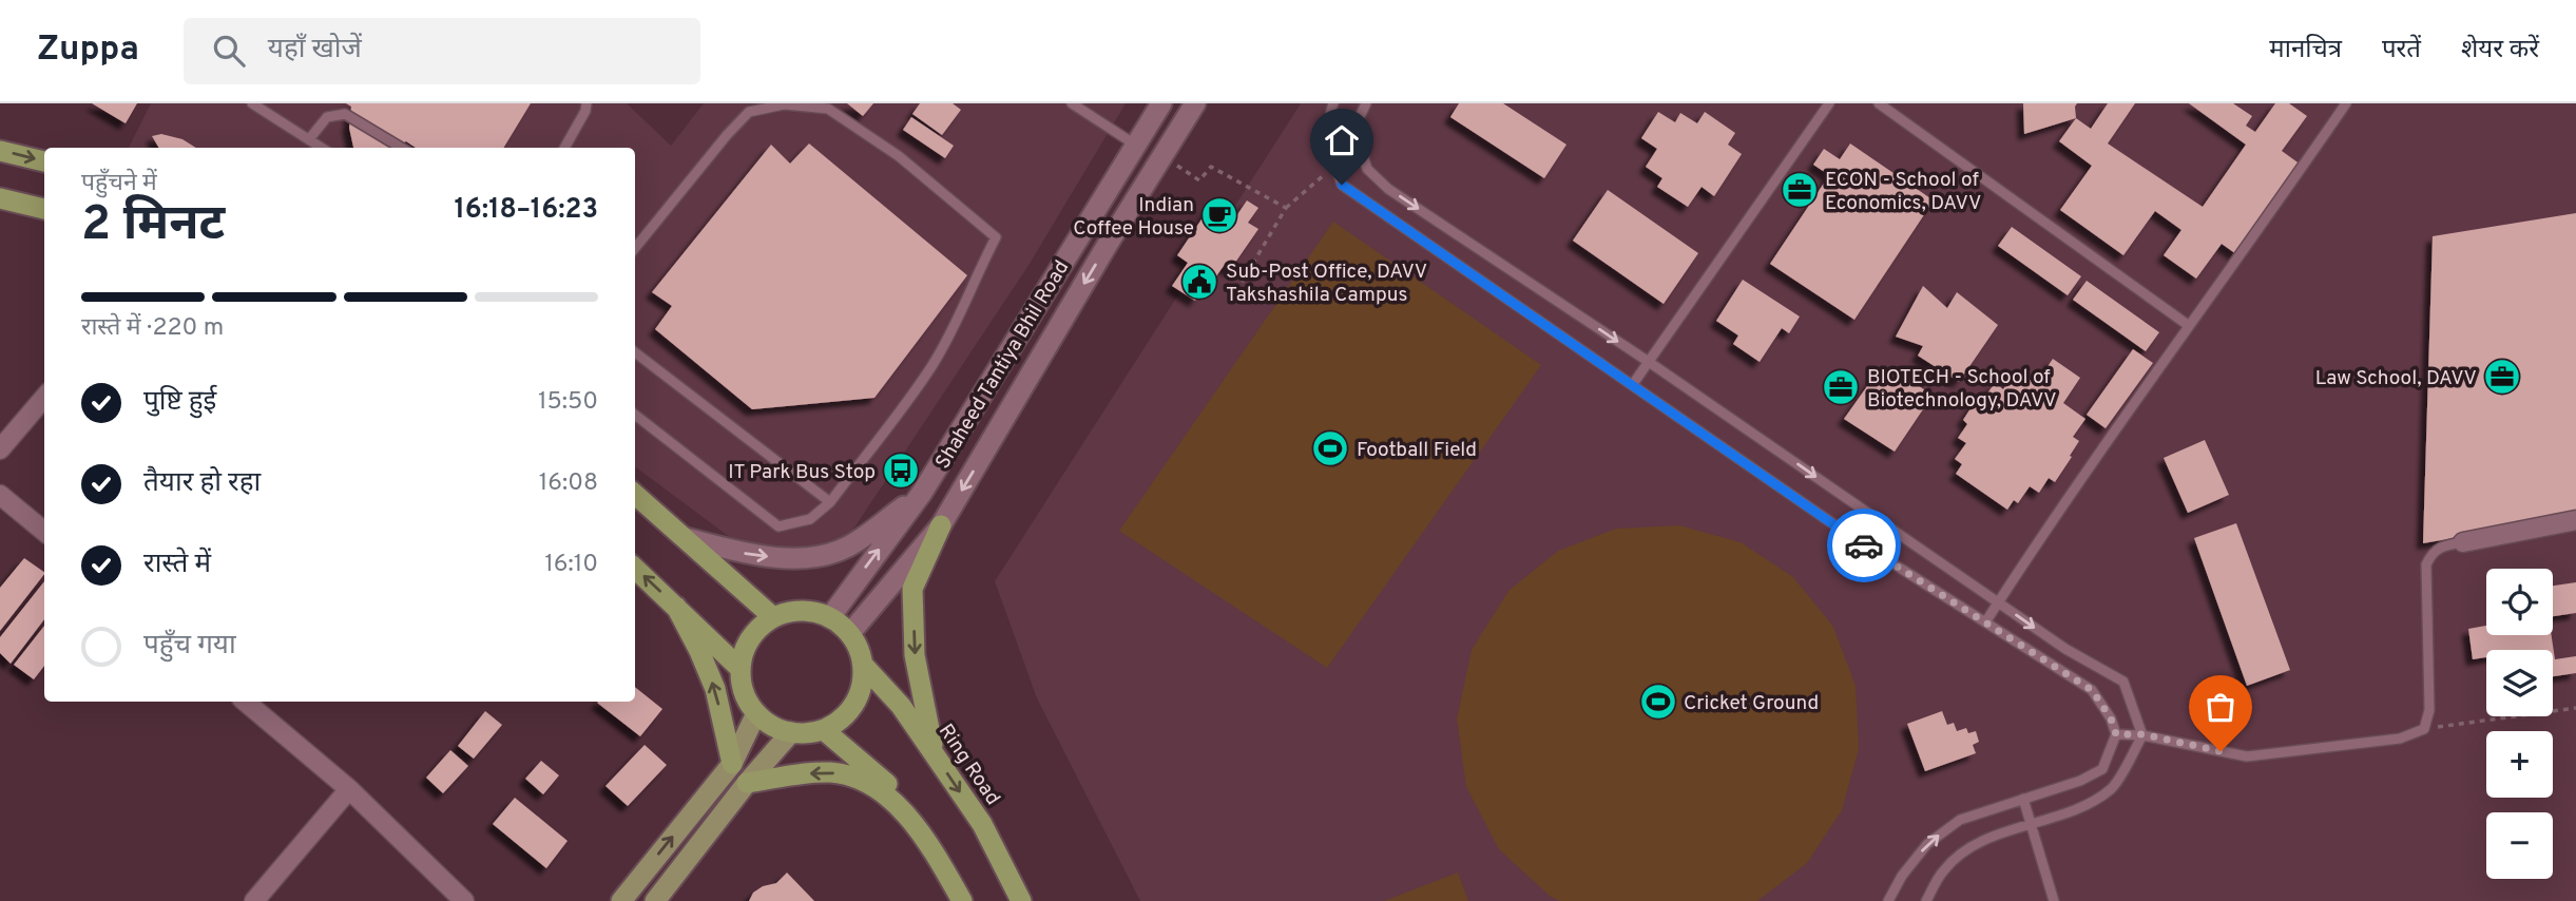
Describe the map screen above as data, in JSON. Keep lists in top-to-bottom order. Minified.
{"streets":{"highway":["Ring Road"],"main road":["Shaheed Tantiya Bhil Road"]},"crossings":[["Shaheed Tantiya Bhil Road","Ring Road"]],"places":{"office":["ECON - School of Economics, DAVV","Law School, DAVV","BIOTECH - School of Biotechnology, DAVV"],"cafe":["Indian Coffee House"],"public building":["Sub-Post Office, DAVV Takshashila Campus"],"sports":["Football Field","Cricket Ground"],"bus stop":["IT Park Bus Stop"]},"page":{"header":"Zuppa","search":"यहाँ खोजें","nav":["मानचित्र","परतें","शेयर करें"],"heading":["2 मिनट","पहुँचने में","16:18–16:23"],"bar":"रास्ते में · 220 m","list":[["पुष्टि हुई","15:50"],["तैयार हो रहा","16:08"],["रास्ते में","16:10"],"पहुँच गया"],"map_buttons":["+","−"]}}
